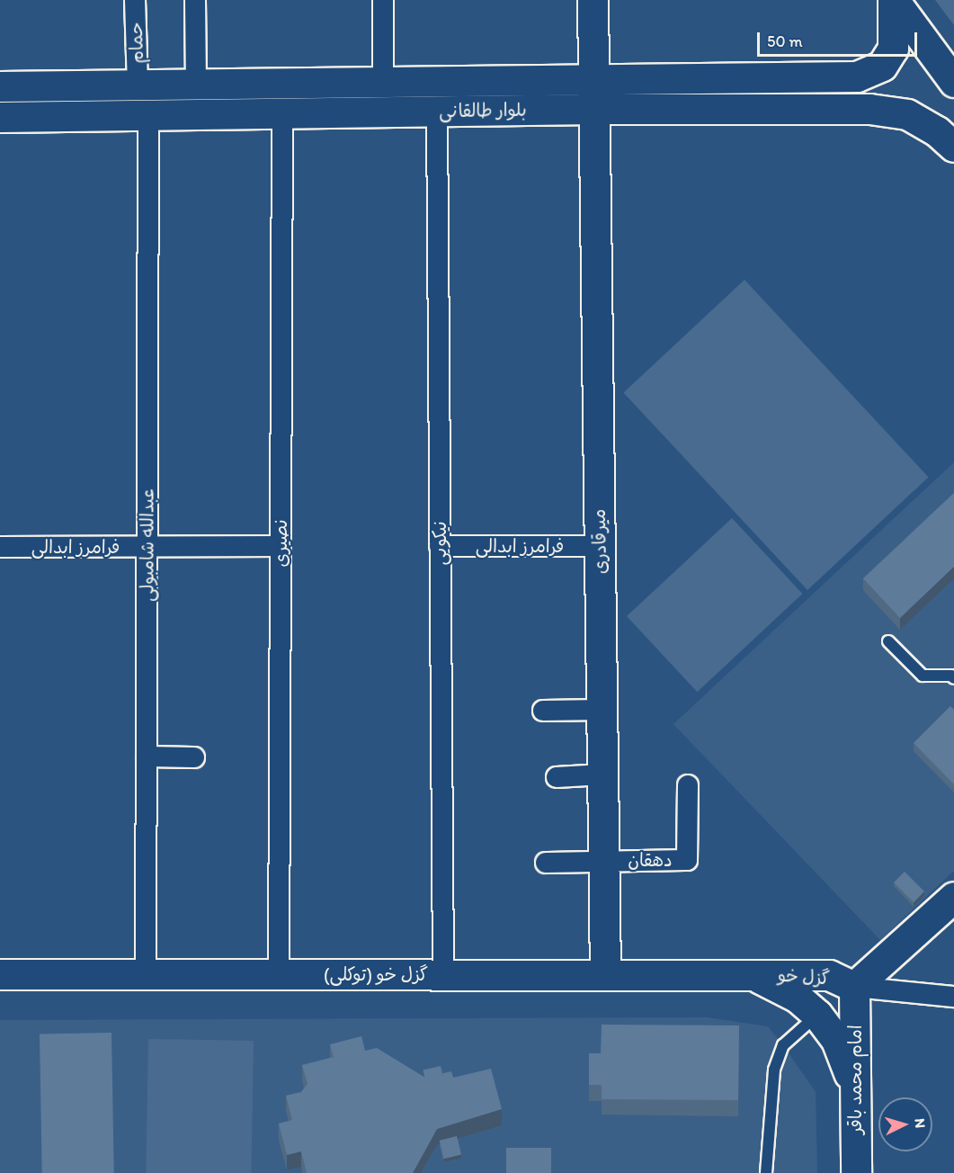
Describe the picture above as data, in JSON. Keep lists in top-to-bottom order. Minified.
{"streets":{"street":["حمام","بلوار طالقانی","میرقادری","نصیری","نیکویی","عبدالله شامبولی","فرامرز ابدالی","دهقان","گزل خو (توکلی)","گزل خو","امام محمد باقر"]},"crossings":[["حمام","بلوار طالقانی"],["بلوار طالقانی","میرقادری"],["بلوار طالقانی","نصیری"],["بلوار طالقانی","نیکویی"],["بلوار طالقانی","عبدالله شامبولی"],["میرقادری","فرامرز ابدالی"],["میرقادری","دهقان"],["میرقادری","گزل خو (توکلی)"],["نصیری","فرامرز ابدالی"],["نصیری","گزل خو (توکلی)"],["نیکویی","فرامرز ابدالی"],["نیکویی","گزل خو (توکلی)"],["عبدالله شامبولی","فرامرز ابدالی"],["عبدالله شامبولی","گزل خو (توکلی)"],["گزل خو (توکلی)","گزل خو"],["گزل خو","امام محمد باقر"]],"scale_bar":"50 m","north":"right"}
